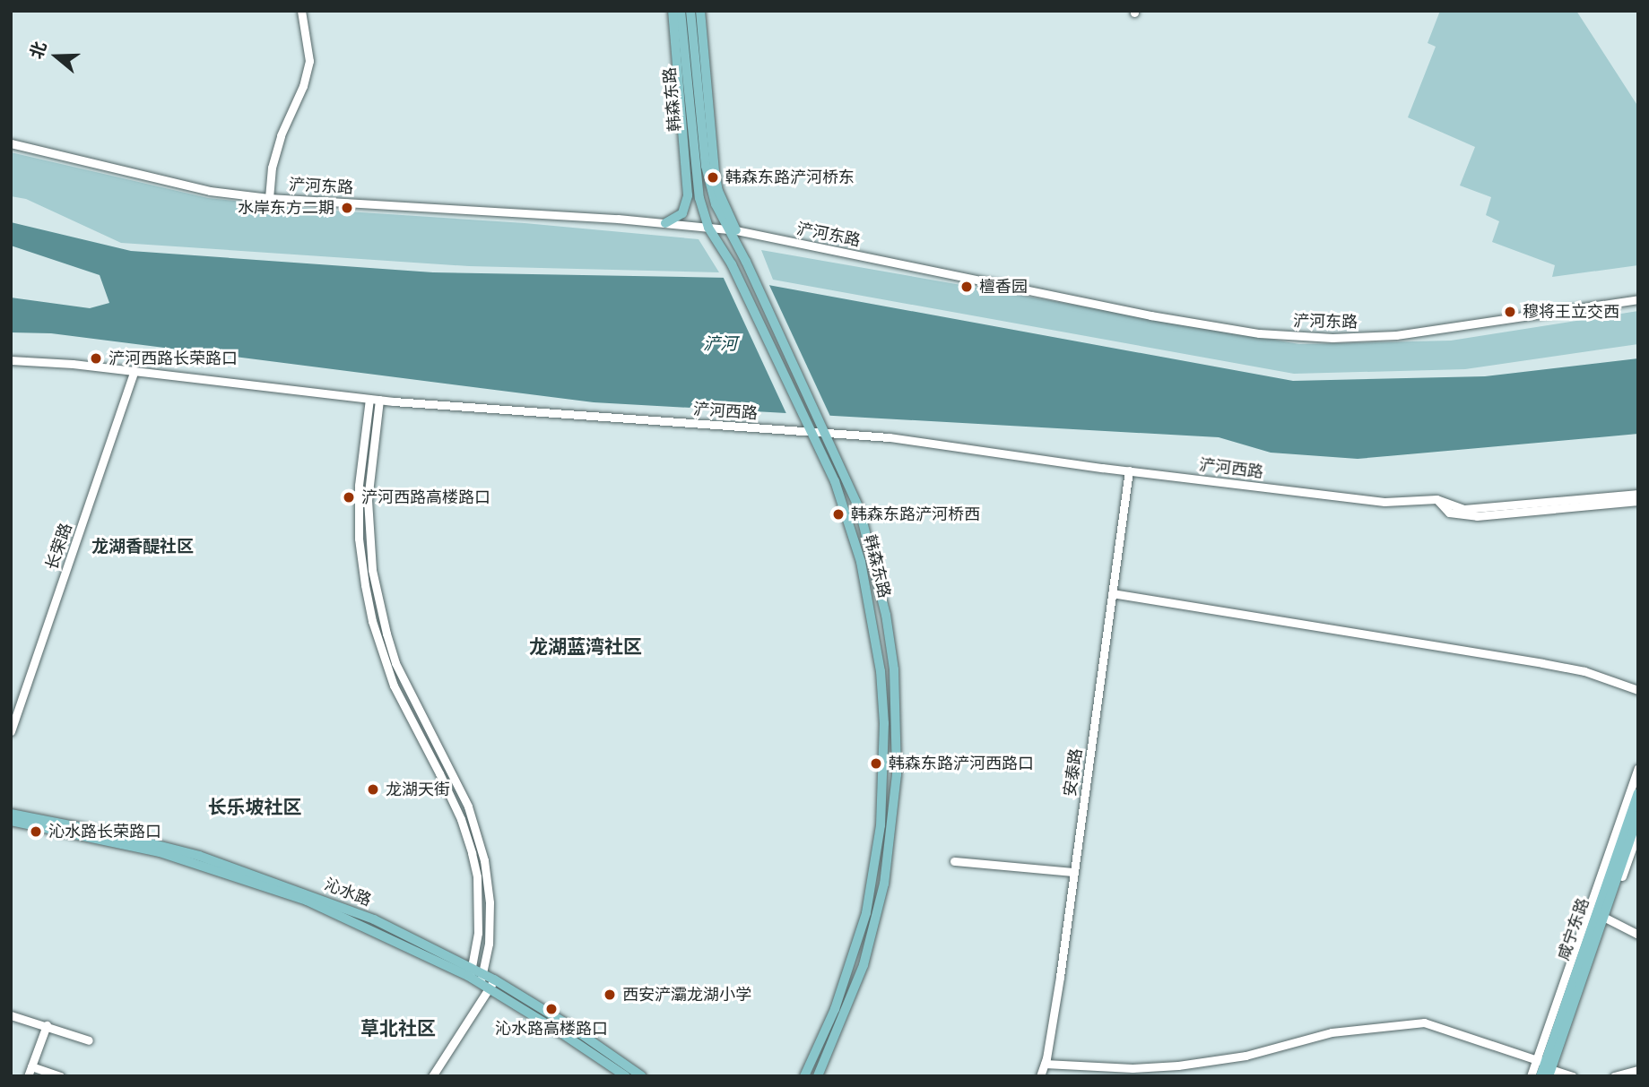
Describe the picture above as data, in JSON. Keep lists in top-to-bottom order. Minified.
{"streets":{"main road":["韩森东路","沁水路","咸宁东路"],"street":["浐河东路","浐河西路","长荣路","安泰路"]},"crossings":[["韩森东路","浐河东路"],["韩森东路","浐河西路"],["浐河西路","长荣路"],["浐河西路","安泰路"]],"districts":["龙湖香醍社区","龙湖蓝湾社区","长乐坡社区","草北社区"],"water":["浐河"],"places":["韩森东路浐河桥东","水岸东方二期","檀香园","穆将王立交西","浐河西路长荣路口","浐河西路高楼路口","韩森东路浐河桥西","韩森东路浐河西路口","龙湖天街","沁水路长荣路口","西安浐灞龙湖小学","沁水路高楼路口"],"north":"left"}
